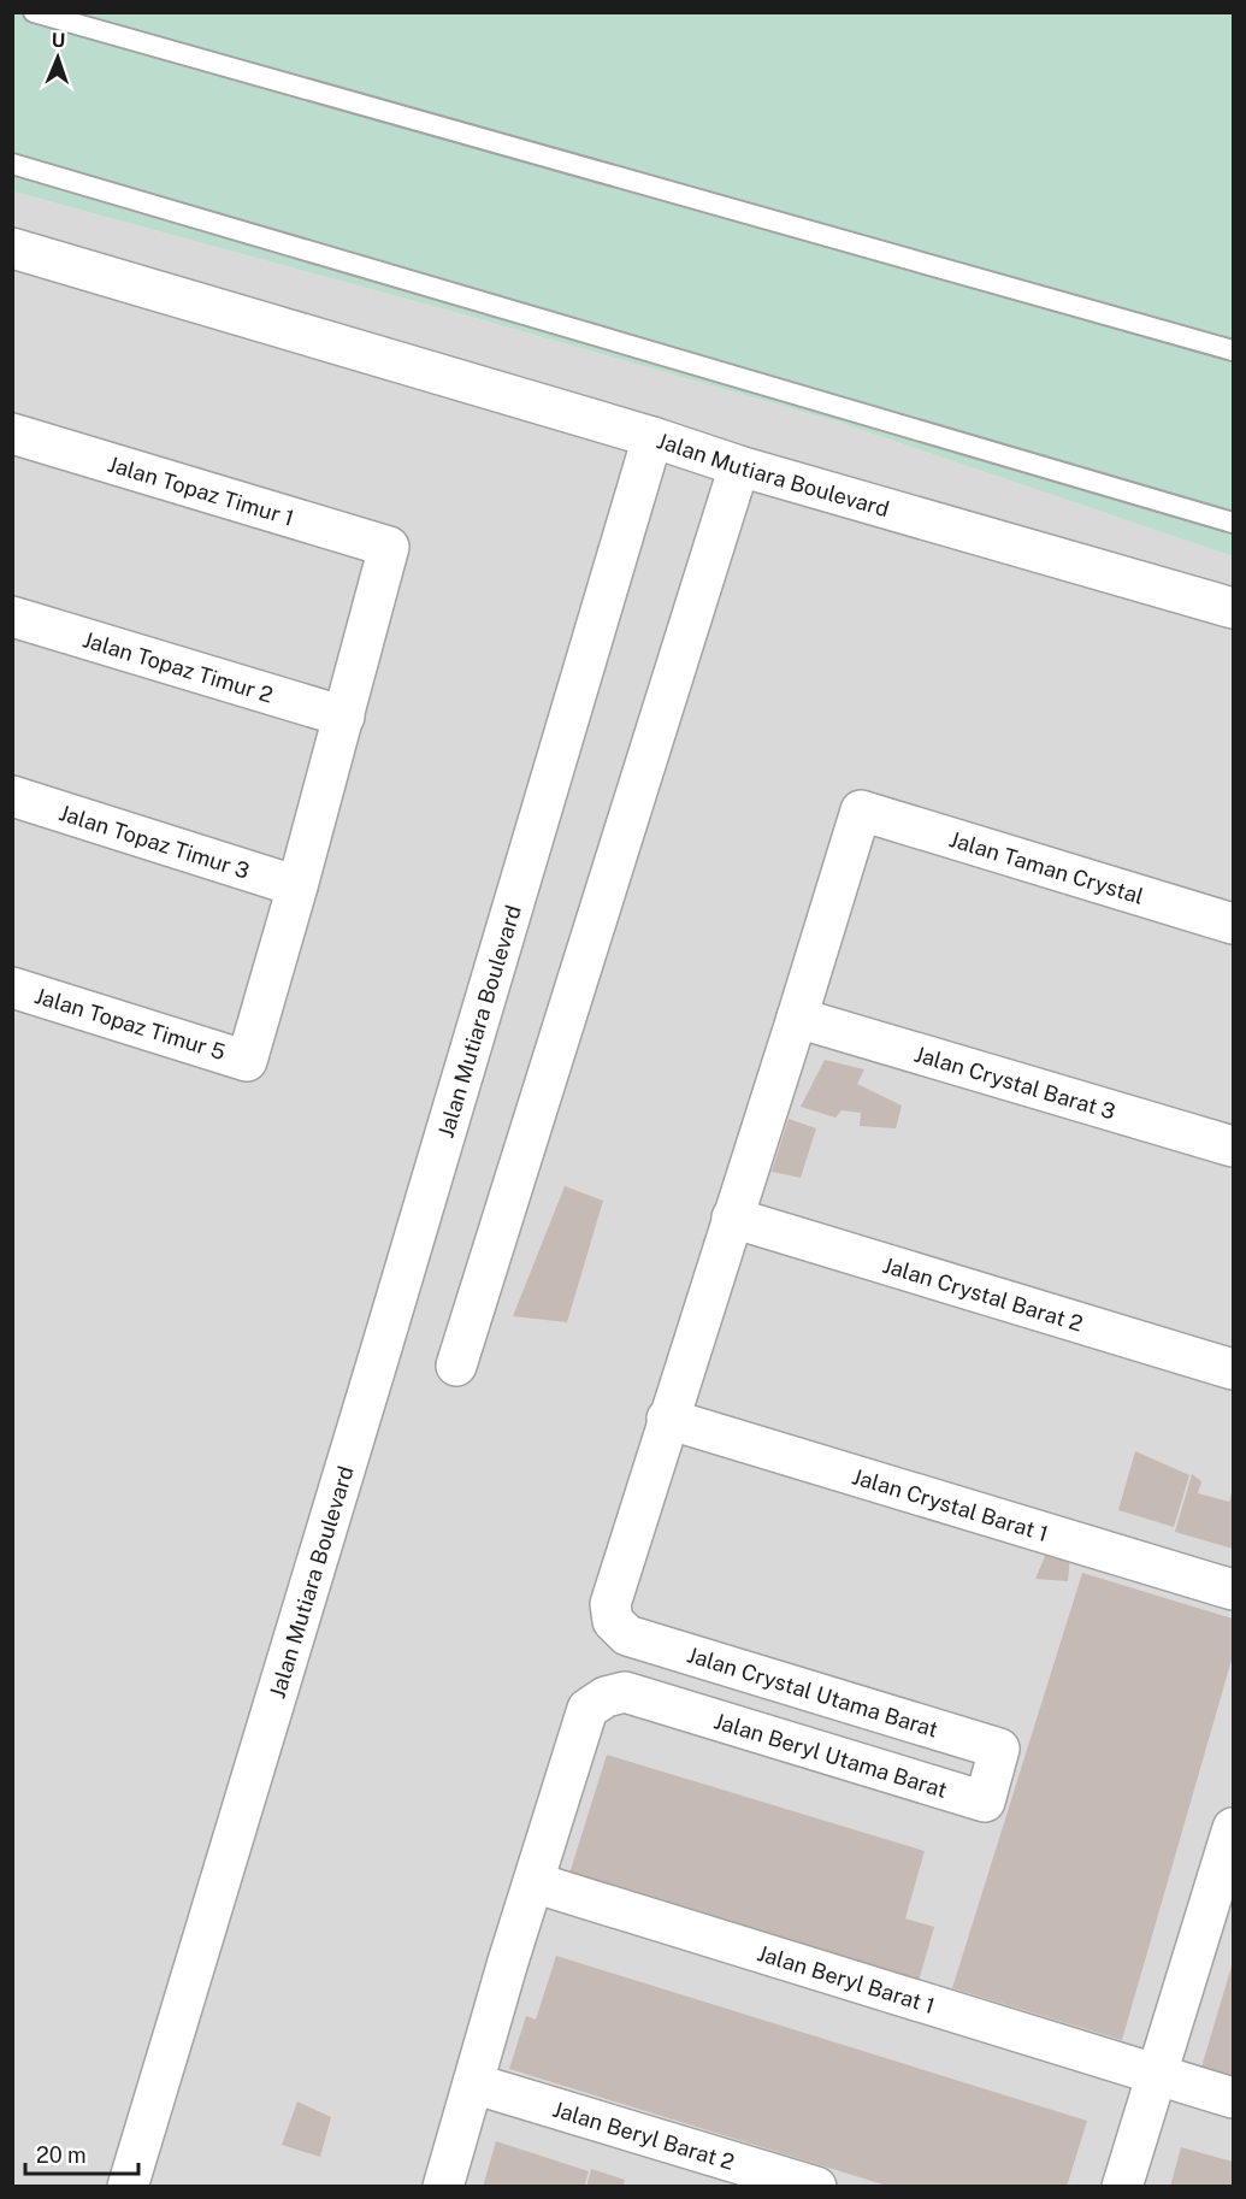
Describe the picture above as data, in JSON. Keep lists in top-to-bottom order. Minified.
{"streets":{"street":["Jalan Mutiara Boulevard","Jalan Topaz Timur 1","Jalan Topaz Timur 2","Jalan Topaz Timur 3","Jalan Taman Crystal","Jalan Topaz Timur 5","Jalan Crystal Barat 3","Jalan Crystal Barat 2","Jalan Crystal Barat 1","Jalan Crystal Utama Barat","Jalan Beryl Utama Barat","Jalan Beryl Barat 1","Jalan Beryl Barat 2"]},"crossings":[["Jalan Topaz Timur 1","Jalan Topaz Timur 2"],["Jalan Topaz Timur 3","Jalan Topaz Timur 5"],["Jalan Taman Crystal","Jalan Crystal Barat 3"],["Jalan Crystal Barat 1","Jalan Crystal Utama Barat"],["Jalan Crystal Utama Barat","Jalan Beryl Utama Barat"],["Jalan Beryl Utama Barat","Jalan Beryl Barat 1"]],"scale_bar":"20 m","north":"top"}
